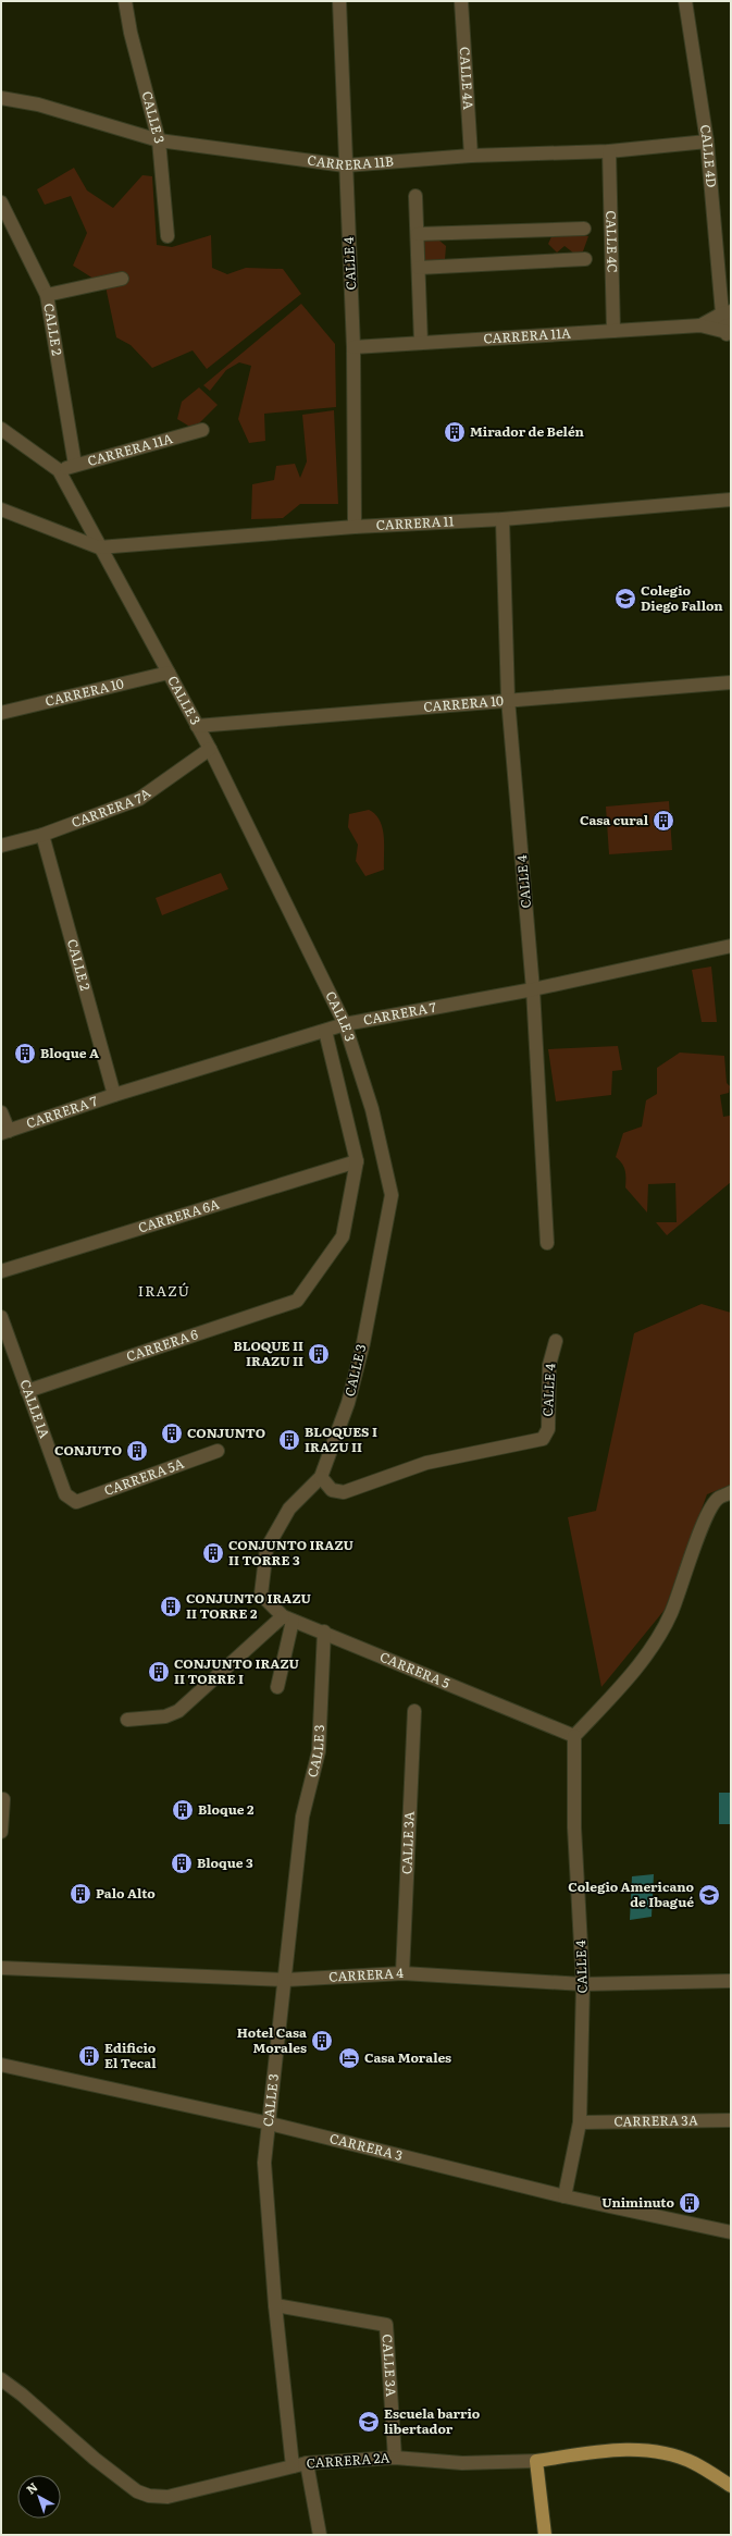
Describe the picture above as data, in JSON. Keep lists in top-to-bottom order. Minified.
{"streets":{"main road":["CARRERA 2A"],"street":["CALLE 4A","CALLE 3","CALLE 4D","CARRERA 11B","CALLE 4C","CALLE 4","CALLE 2","CARRERA 11A","CARRERA 11","CARRERA 10","CARRERA 7A","CARRERA 7","CARRERA 6A","CARRERA 6","CALLE 1A","CARRERA 5A","CARRERA 5","CALLE 3A","CARRERA 4","CARRERA 3A","CARRERA 3"]},"crossings":[["CALLE 4A","CARRERA 11B"],["CALLE 3","CARRERA 11B"],["CALLE 3","CALLE 4"],["CALLE 3","CARRERA 11A"],["CALLE 3","CARRERA 11"],["CALLE 3","CARRERA 10"],["CALLE 3","CARRERA 7A"],["CALLE 3","CARRERA 7"],["CALLE 3","CARRERA 6A"],["CALLE 3","CARRERA 6"],["CALLE 3","CARRERA 5"],["CALLE 3","CALLE 3A"],["CALLE 3","CARRERA 4"],["CALLE 3","CARRERA 3"],["CALLE 3","CARRERA 2A"],["CALLE 4D","CARRERA 11B"],["CALLE 4D","CARRERA 11A"],["CARRERA 11B","CALLE 4C"],["CARRERA 11B","CALLE 4"],["CALLE 4C","CARRERA 11A"],["CALLE 4","CARRERA 11A"],["CALLE 4","CARRERA 11"],["CALLE 4","CARRERA 10"],["CALLE 4","CARRERA 7"],["CALLE 4","CARRERA 5"],["CALLE 4","CARRERA 4"],["CALLE 4","CARRERA 3A"],["CALLE 4","CARRERA 3"],["CALLE 2","CARRERA 11A"],["CALLE 2","CARRERA 7A"],["CALLE 2","CARRERA 7"],["CARRERA 6","CALLE 1A"],["CALLE 1A","CARRERA 5A"],["CALLE 3A","CARRERA 4"],["CALLE 3A","CARRERA 2A"]],"districts":["IRAZÚ"],"places":{"building":["Mirador de Belén","Casa cural","Bloque A","BLOQUE II IRAZU II","CONJUNTO","BLOQUES I IRAZU II","CONJUTO","CONJUNTO IRAZU II TORRE 3","CONJUNTO IRAZU II TORRE 2","CONJUNTO IRAZU II TORRE I","Bloque 2","Bloque 3","Palo Alto","Hotel Casa Morales","Edificio El Tecal","Uniminuto"],"school or university":["Colegio Diego Fallon","Colegio Americano de Ibagué","Escuela barrio libertador"],"hotel":["Casa Morales"]},"north":"top left"}
